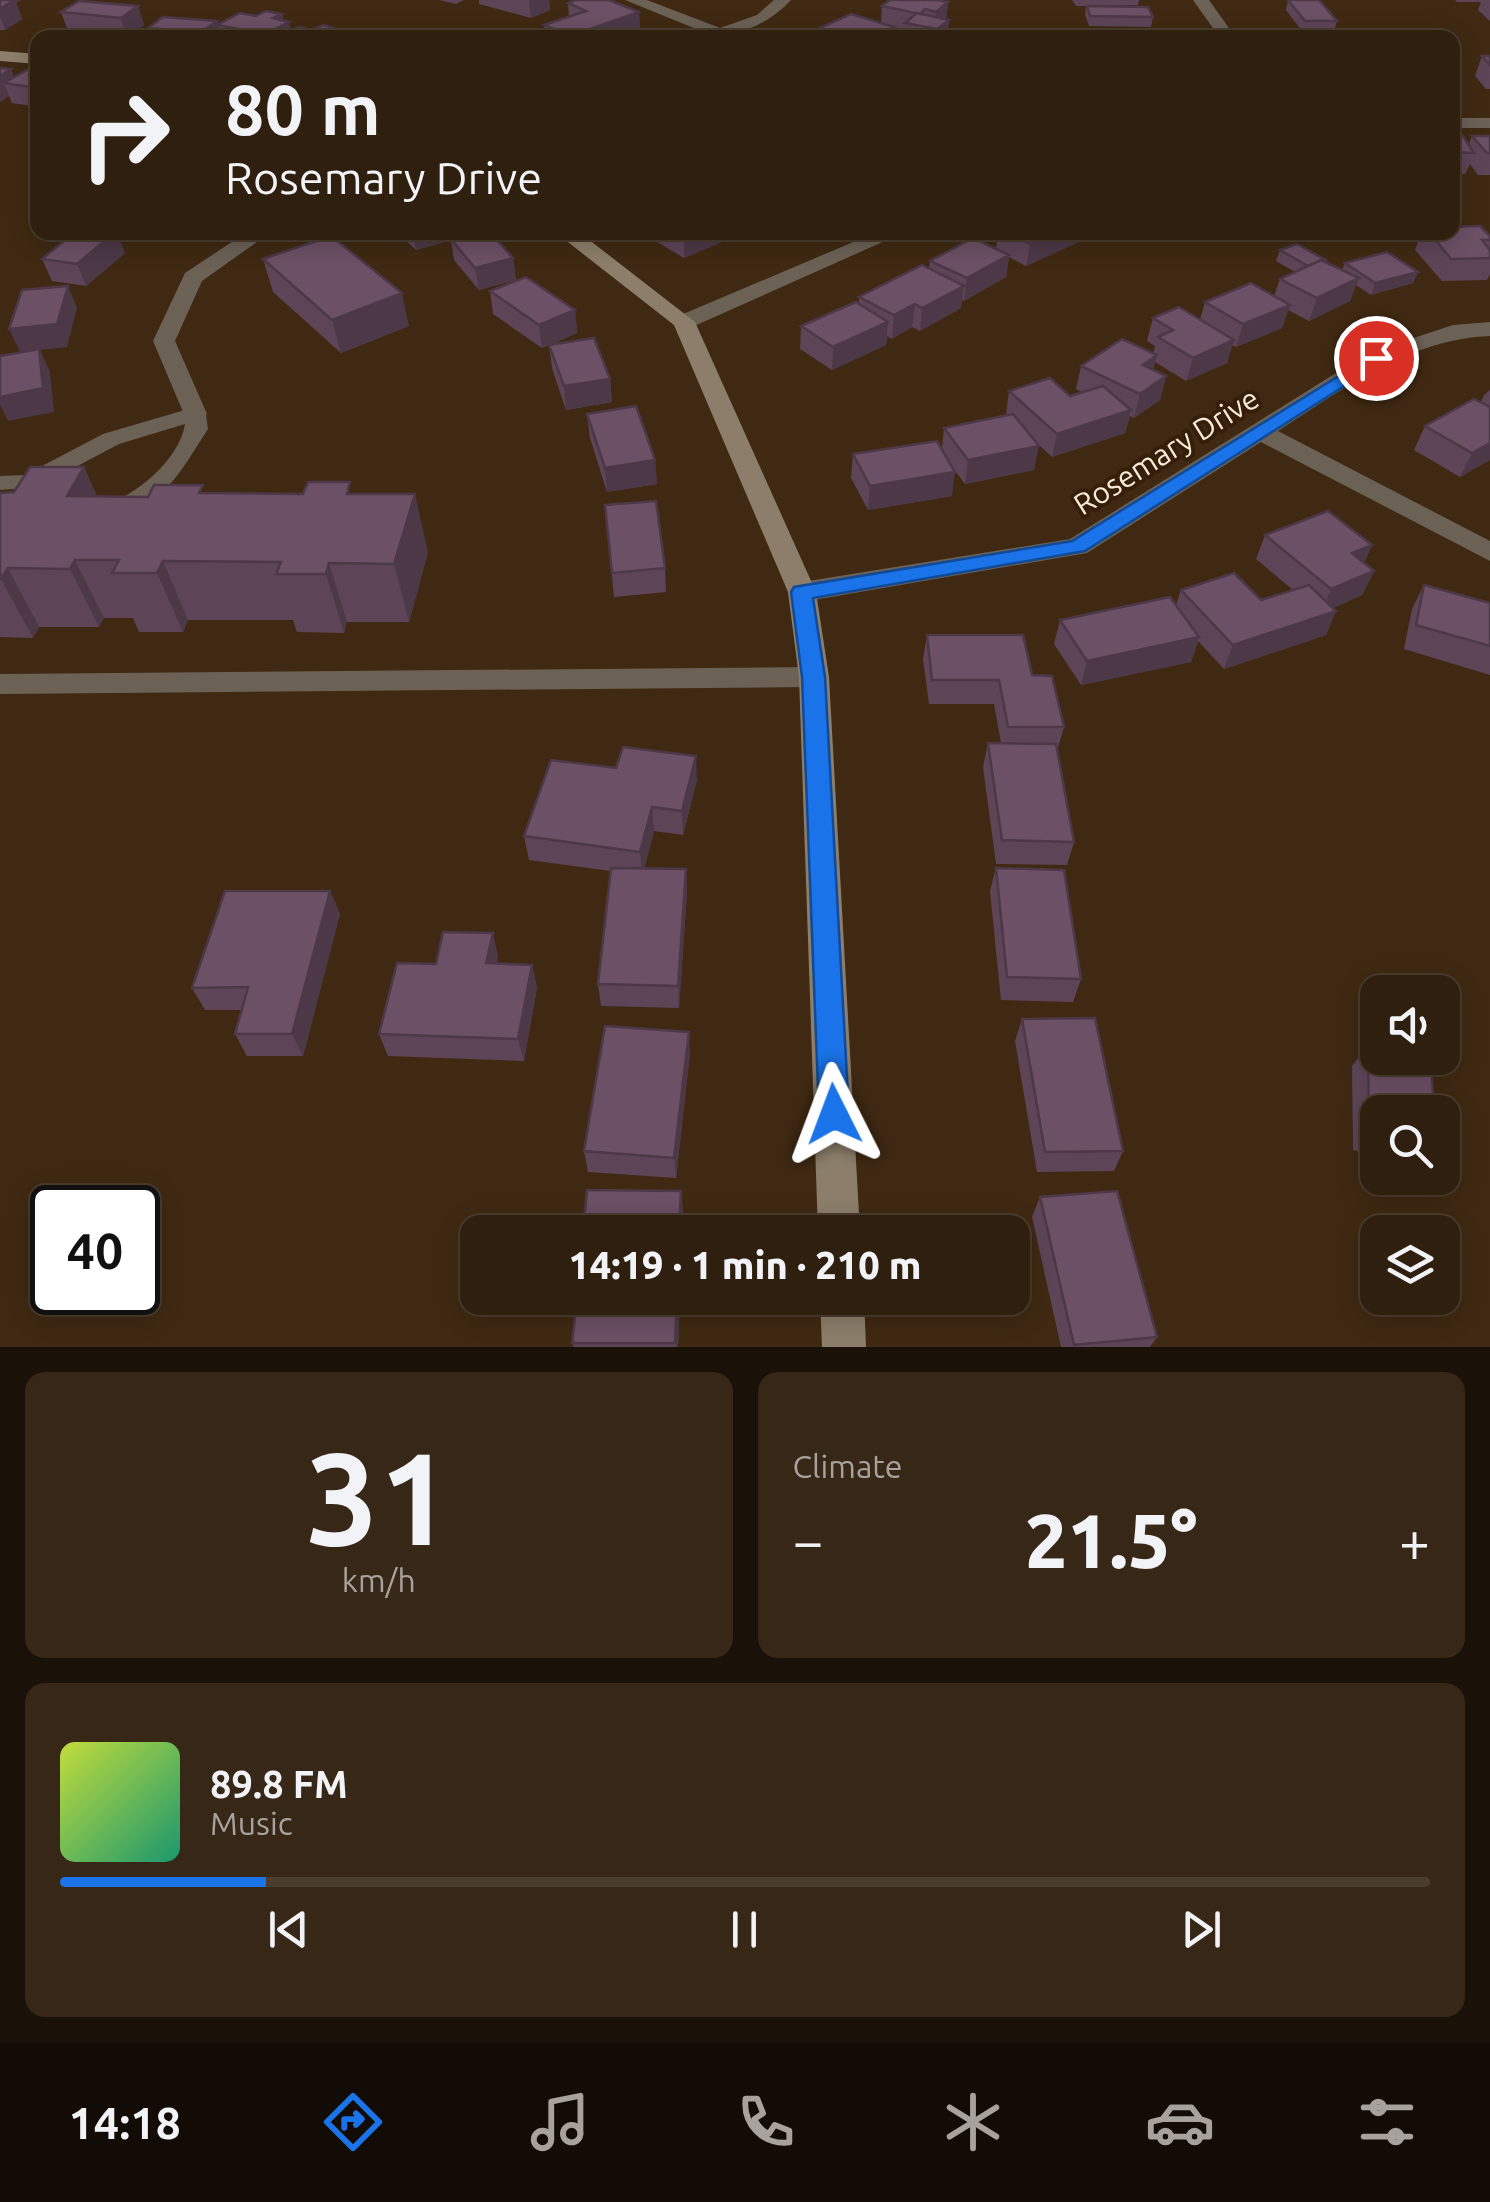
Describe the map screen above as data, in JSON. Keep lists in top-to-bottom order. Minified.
{"streets":{"street":["Rosemary Drive"]},"page":{"turn":["80 m","Rosemary Drive"],"limit":"40","trip":"14:19 · 1 min · 210 m","tile":[["31","km/h"],"Climate"],"heat":["−","21.5°","+"],"song":["89.8 FM","Music"],"tabs":"14:18"}}
